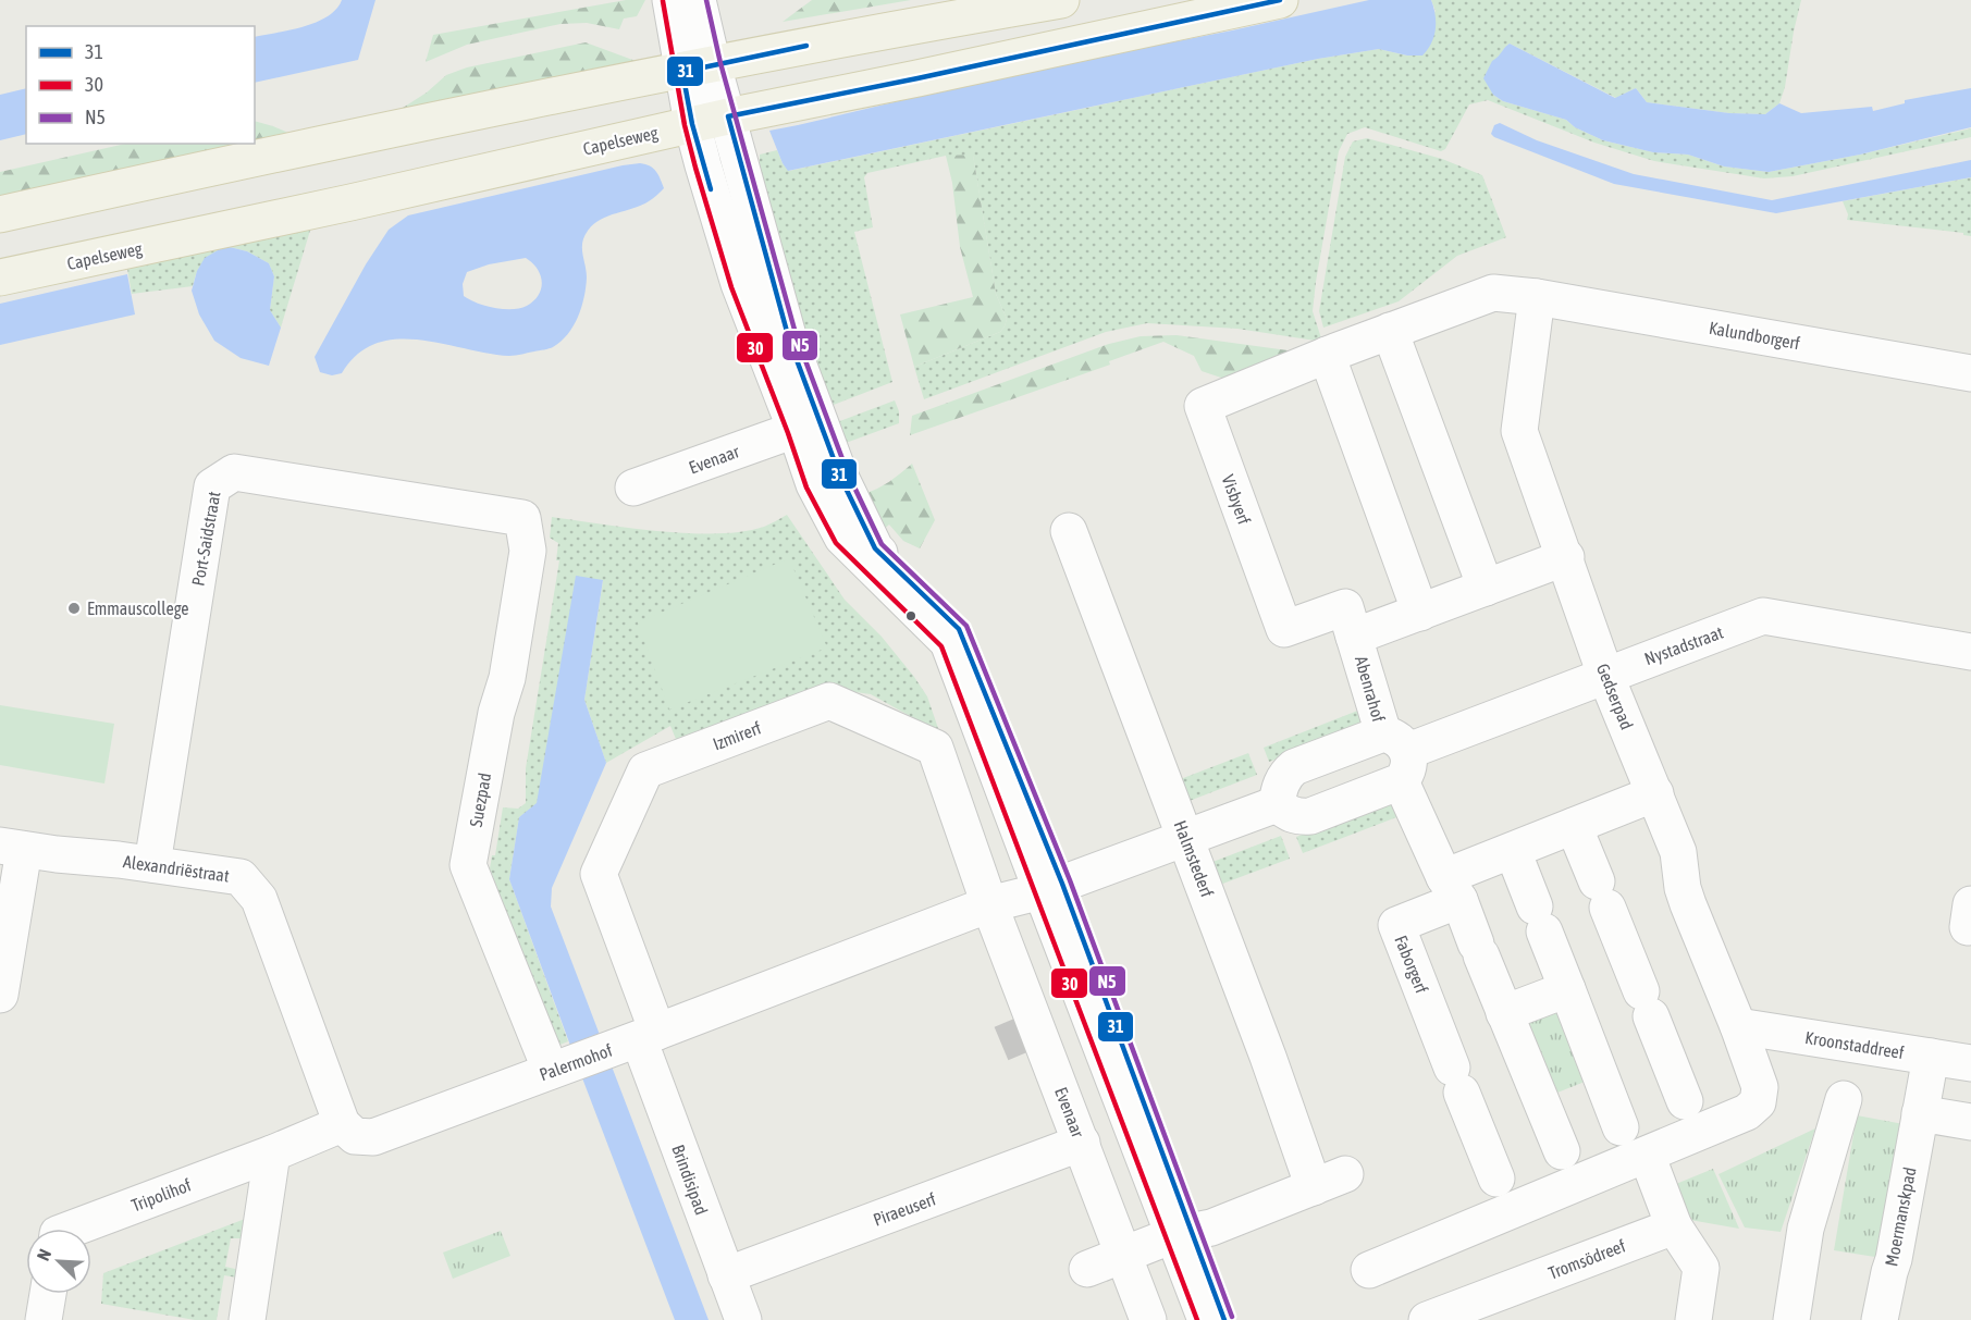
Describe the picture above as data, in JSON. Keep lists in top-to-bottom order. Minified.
{"streets":{"main road":["Capelseweg"],"street":["Kalundborgerf","Evenaar","Visbyerf","Port-Saidstraat","Nystadstraat","Abenrahof","Gedserpad","Izmirerf","Suezpad","Halmstederf","Alexandriëstraat","Faborgerf","Kroonstaddreef","Palermohof","Brindisipad","Tripolihof","Piraeuserf","Moermanskpad","Tromsödreef"]},"crossings":[["Kalundborgerf","Visbyerf"],["Kalundborgerf","Gedserpad"],["Evenaar","Izmirerf"],["Evenaar","Palermohof"],["Evenaar","Piraeuserf"],["Visbyerf","Abenrahof"],["Visbyerf","Gedserpad"],["Port-Saidstraat","Suezpad"],["Port-Saidstraat","Alexandriëstraat"],["Nystadstraat","Abenrahof"],["Nystadstraat","Gedserpad"],["Abenrahof","Gedserpad"],["Gedserpad","Faborgerf"],["Gedserpad","Kroonstaddreef"],["Izmirerf","Palermohof"],["Izmirerf","Brindisipad"],["Suezpad","Palermohof"],["Alexandriëstraat","Palermohof"],["Kroonstaddreef","Moermanskpad"],["Palermohof","Brindisipad"],["Brindisipad","Piraeuserf"]],"places":["Emmauscollege"],"lines":["transit line 31","transit line N5","transit line 30"],"legend":["31","30","N5"],"north":"top left"}
